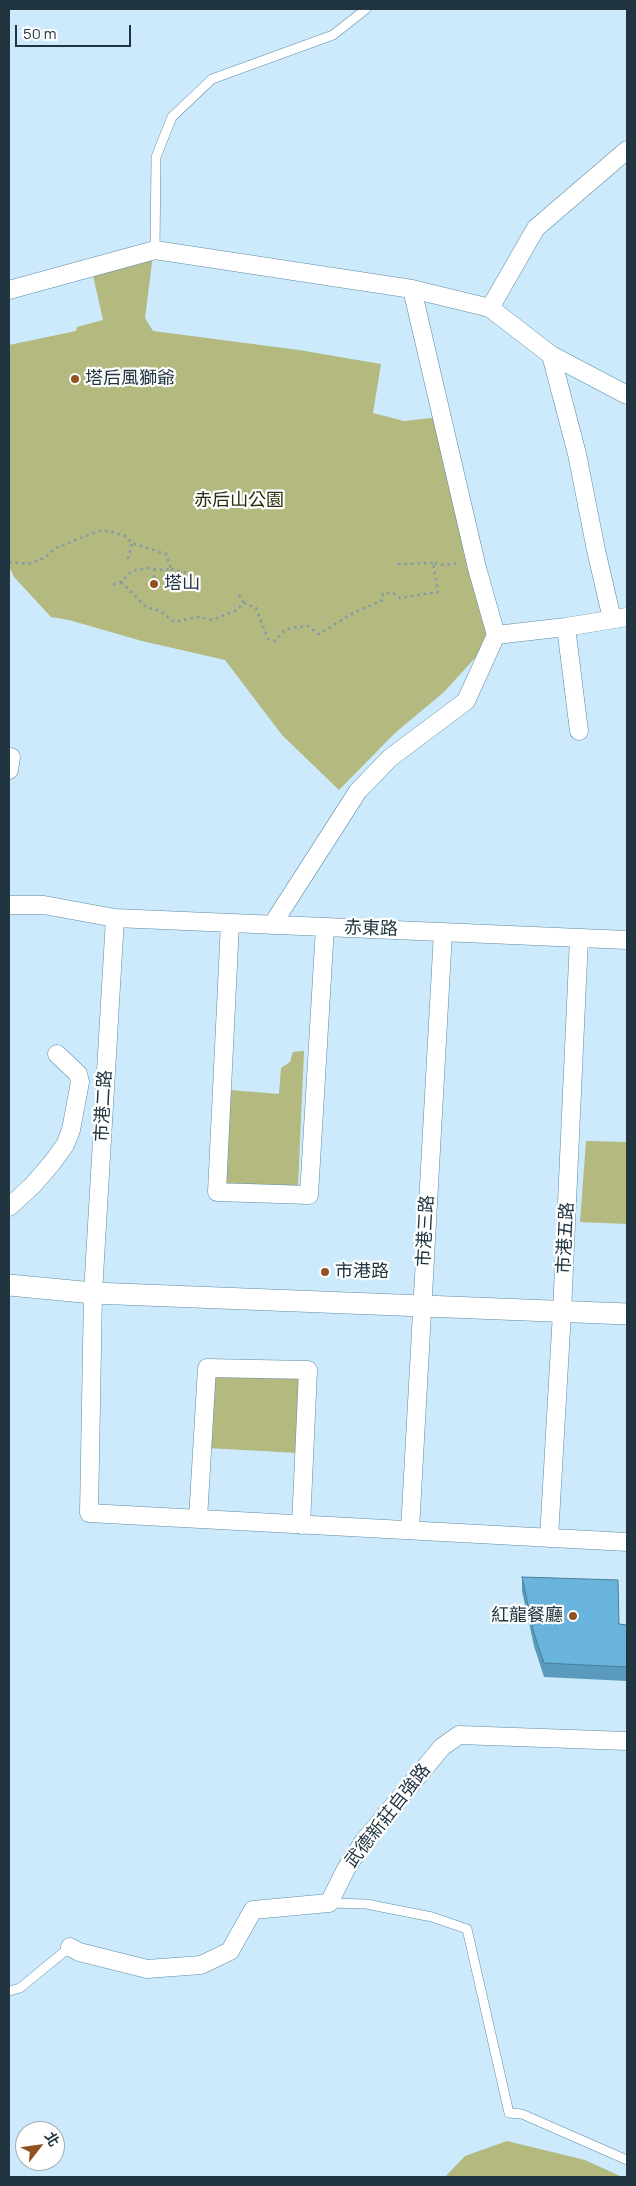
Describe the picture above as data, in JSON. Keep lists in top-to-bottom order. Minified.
{"streets":{"street":["赤東路","市港二路","市港三路","市港五路","武德新莊自強路"]},"crossings":[["赤東路","市港二路"],["赤東路","市港三路"],["赤東路","市港五路"]],"parks":["赤后山公園"],"places":["塔后風獅爺","塔山","市港路","紅龍餐廳"],"scale_bar":"50 m","north":"top right"}
